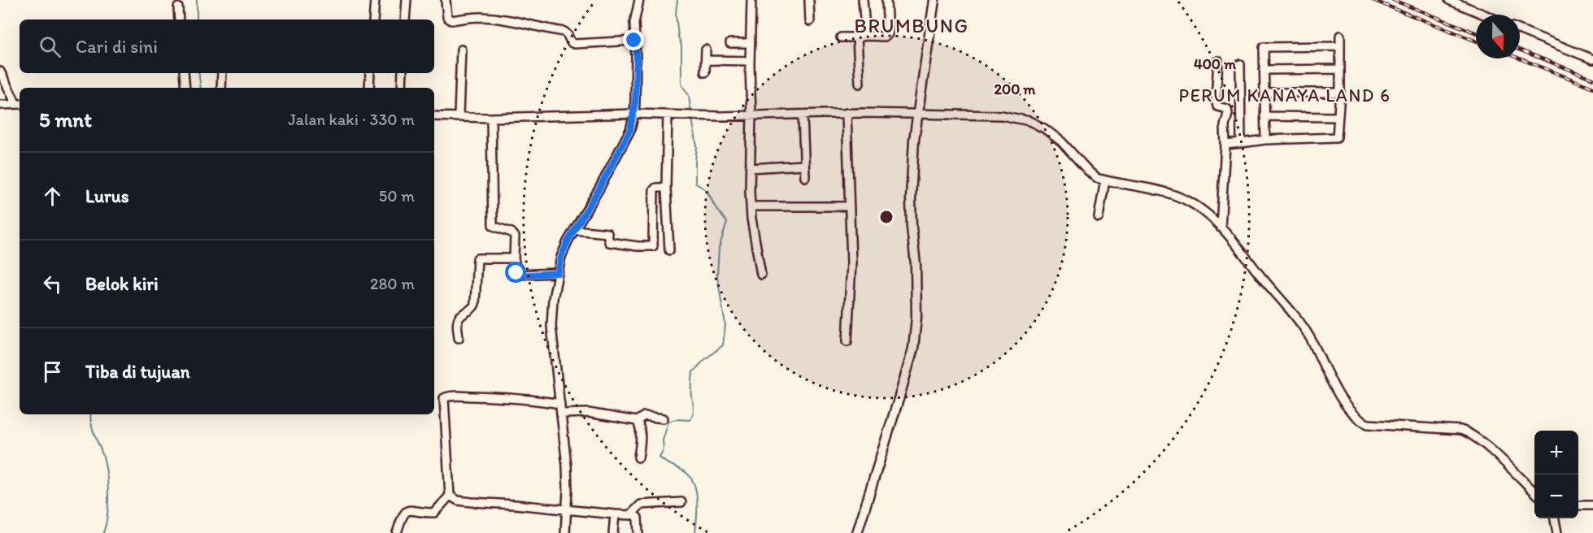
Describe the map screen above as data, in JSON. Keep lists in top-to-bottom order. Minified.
{"districts":["BRUMBUNG","PERUM KANAYA LAND 6"],"north":"bottom","page":{"search":"Cari di sini","heading":["5 mnt","Jalan kaki · 330 m"],"list":[["Lurus","50 m"],["Belok kiri","280 m"],"Tiba di tujuan"],"map_buttons":["+","−"]},"rings":["400 m","200 m"]}
